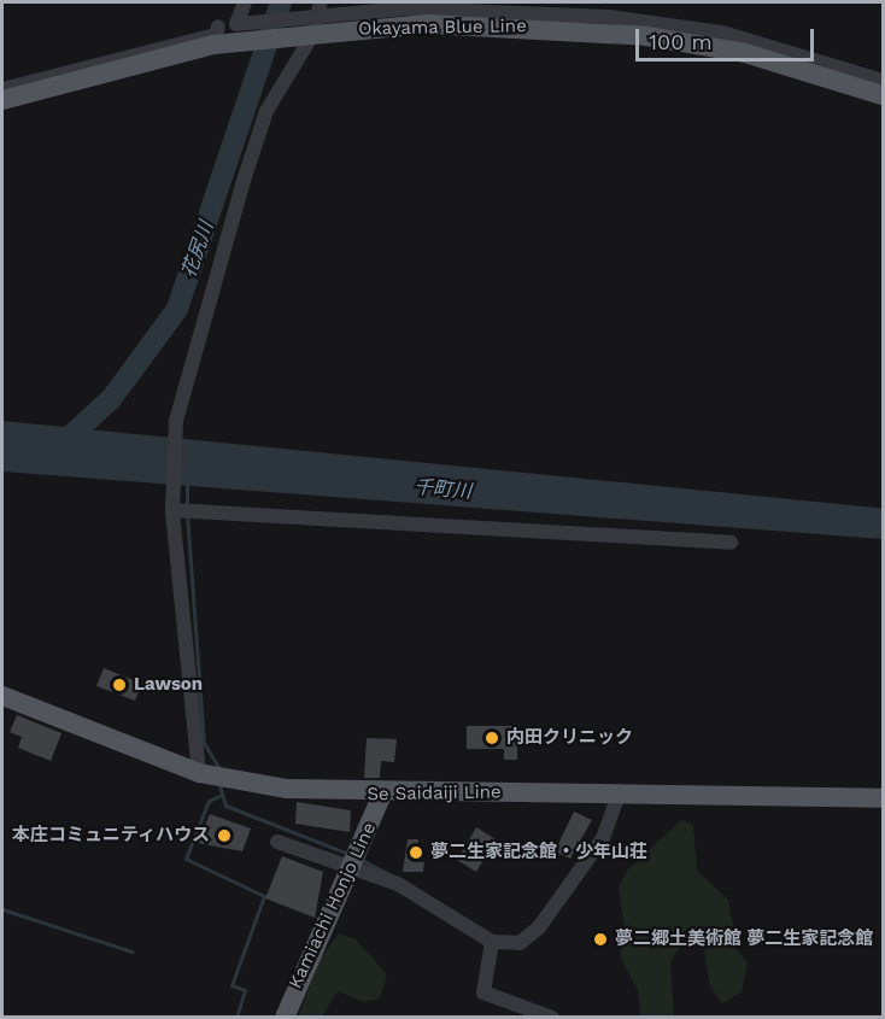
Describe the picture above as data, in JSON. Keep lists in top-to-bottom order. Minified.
{"streets":{"main road":["Okayama Blue Line","Se Saidaiji Line","Kamiachi Honjo Line"]},"crossings":[["Se Saidaiji Line","Kamiachi Honjo Line"]],"water":["花尻川","千町川"],"places":["Lawson","内田クリニック","本庄コミュニティハウス","夢二生家記念館・少年山荘","夢二郷土美術館 夢二生家記念館"],"scale_bar":"100 m"}
